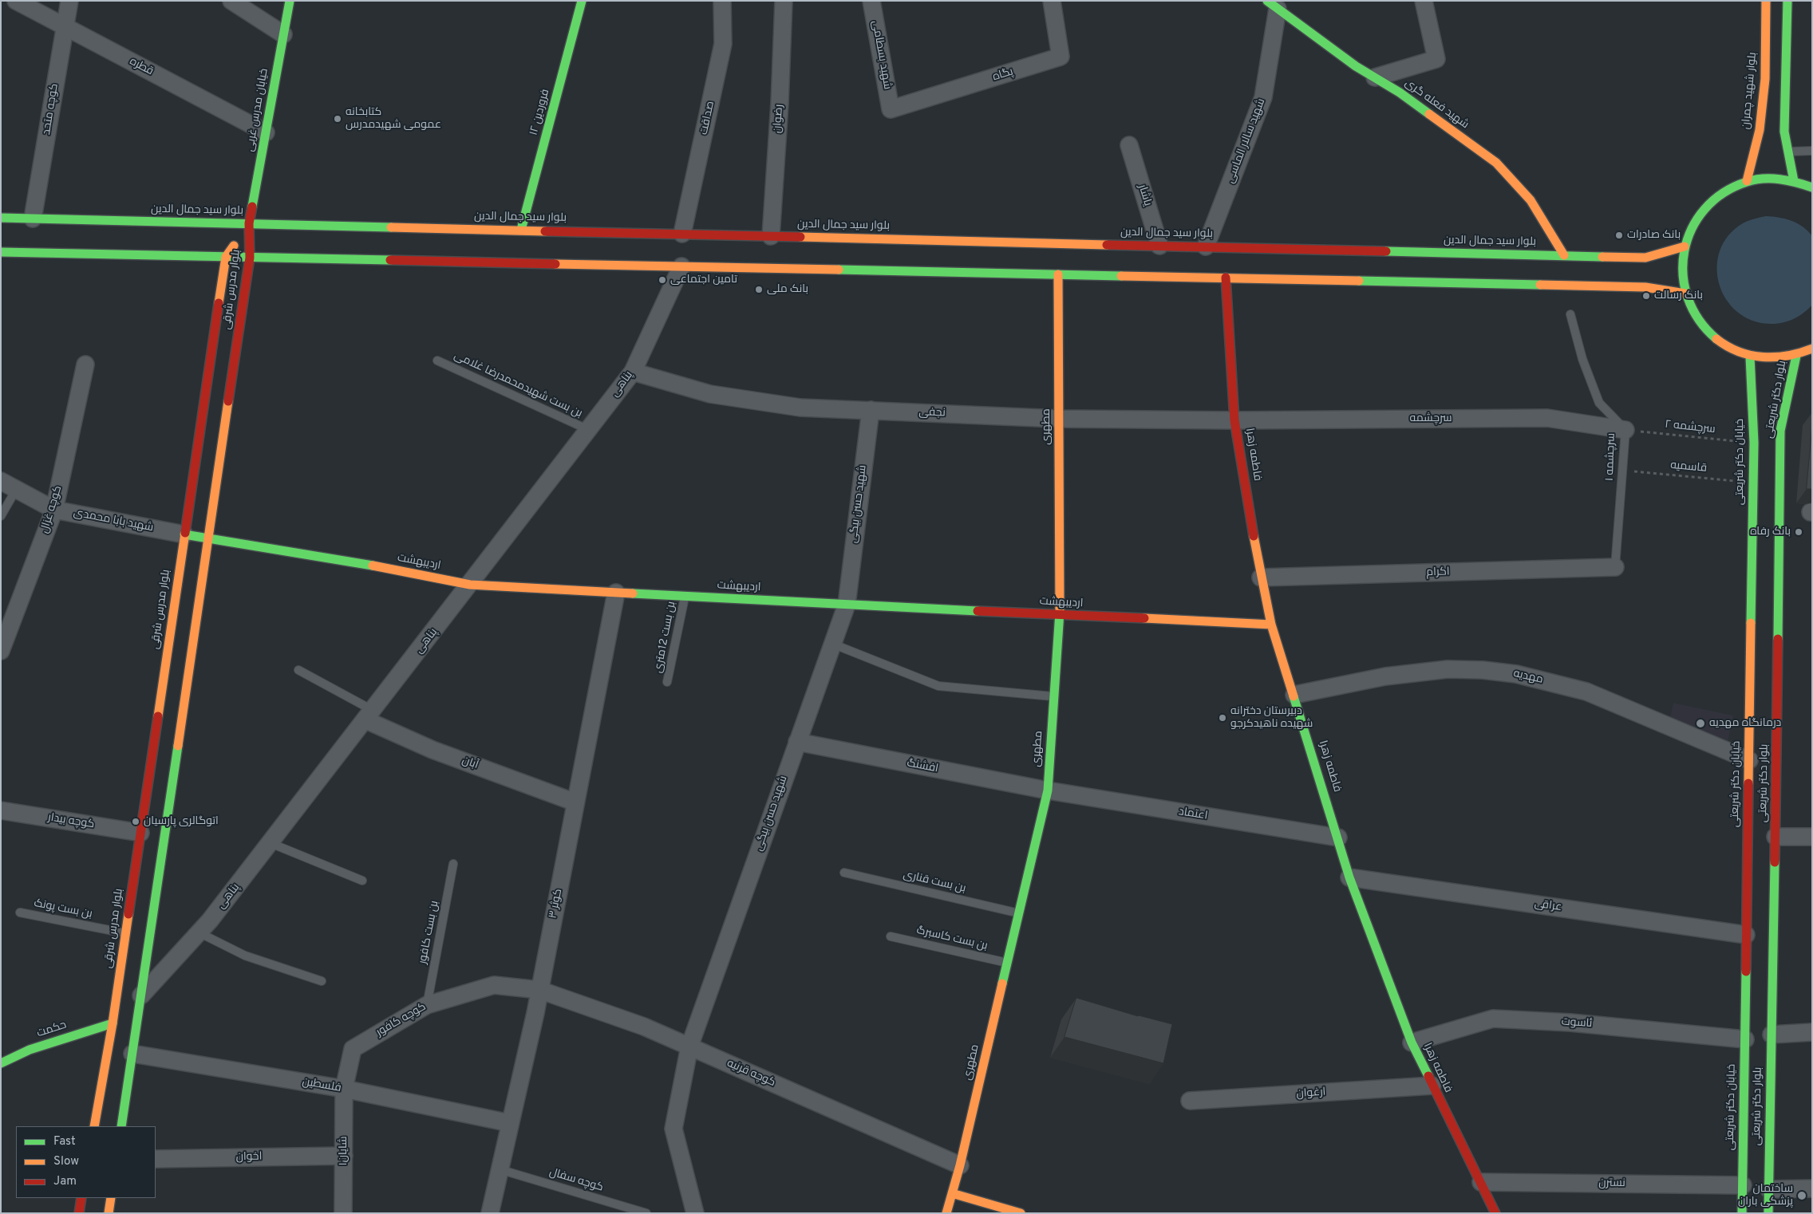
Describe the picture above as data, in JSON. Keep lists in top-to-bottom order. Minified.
{"streets":{"main road":["بلوار شهید چمران","شهید فعله گری","خیابان مدرس غربی","۱۲ فروردین","بلوار سید جمال الدین","بلوار مدرس شرقی","بلوار دکتر شریعتی","مطهری","فاطمه زهرا","خیابان دکتر شریعتی","اردیبهشت","حکمت"],"street":["شهید بسطامی","قطره","پگاه","کوچه متحد","صداقت","رضوان","شهید سالار الماسی","یاشار","پناهی","نجفی","سرچشمه","شهید حسن بیگی","کوچه غزال","شهید بابا محمدی","اکرام","مهدیه","آبان","افشنگ","اعتماد","کوچه بیدار","کوثر ۳","عراقی","کوچه کافور","ئاسوت","کوچه قرنیه","فلسطین","ارغوان","شایان۱","اخوان","نسترن"],"lane":["بن بست شهیدمحمدرضا غلامی","سرچشمه ۱","بن بست 12متری","بن بست قناری","بن بست پونک","بن بست کافور","بن بست کاسبرگ","کوچه سفال"],"path":["سرچشمه ۲","قاسمیه"]},"crossings":[["شهید بسطامی","پگاه"],["قطره","کوچه متحد"],["قطره","خیابان مدرس غربی"],["شهید فعله گری","شهید سالار الماسی"],["شهید فعله گری","بلوار سید جمال الدین"],["کوچه متحد","بلوار سید جمال الدین"],["خیابان مدرس غربی","بلوار سید جمال الدین"],["خیابان مدرس غربی","بلوار مدرس شرقی"],["۱۲ فروردین","بلوار سید جمال الدین"],["صداقت","بلوار سید جمال الدین"],["رضوان","بلوار سید جمال الدین"],["شهید سالار الماسی","بلوار سید جمال الدین"],["یاشار","بلوار سید جمال الدین"],["بلوار سید جمال الدین","بلوار مدرس شرقی"],["بلوار مدرس شرقی","پناهی"],["بلوار مدرس شرقی","شهید بابا محمدی"],["بلوار مدرس شرقی","اردیبهشت"],["بلوار مدرس شرقی","کوچه بیدار"],["بلوار مدرس شرقی","بن بست پونک"],["بلوار مدرس شرقی","حکمت"],["بلوار مدرس شرقی","فلسطین"],["پناهی","بن بست شهیدمحمدرضا غلامی"],["پناهی","نجفی"],["پناهی","اردیبهشت"],["پناهی","آبان"],["نجفی","سرچشمه"],["نجفی","مطهری"],["نجفی","فاطمه زهرا"],["نجفی","شهید حسن بیگی"],["سرچشمه","سرچشمه ۲"],["سرچشمه","فاطمه زهرا"],["سرچشمه","سرچشمه ۱"],["مطهری","اردیبهشت"],["مطهری","افشنگ"],["مطهری","اعتماد"],["مطهری","بن بست قناری"],["مطهری","بن بست کاسبرگ"],["مطهری","کوچه قرنیه"],["سرچشمه ۲","سرچشمه ۱"],["سرچشمه ۲","خیابان دکتر شریعتی"],["فاطمه زهرا","اردیبهشت"],["فاطمه زهرا","اکرام"],["فاطمه زهرا","مهدیه"],["فاطمه زهرا","اعتماد"],["فاطمه زهرا","عراقی"],["فاطمه زهرا","ئاسوت"],["فاطمه زهرا","ارغوان"],["فاطمه زهرا","نسترن"],["سرچشمه ۱","قاسمیه"],["سرچشمه ۱","اکرام"],["خیابان دکتر شریعتی","قاسمیه"],["خیابان دکتر شریعتی","مهدیه"],["خیابان دکتر شریعتی","عراقی"],["خیابان دکتر شریعتی","ئاسوت"],["خیابان دکتر شریعتی","نسترن"],["شهید حسن بیگی","اردیبهشت"],["شهید حسن بیگی","افشنگ"],["شهید حسن بیگی","کوچه قرنیه"],["کوچه غزال","شهید بابا محمدی"],["شهید بابا محمدی","اردیبهشت"],["اردیبهشت","بن بست 12متری"],["اردیبهشت","کوثر ۳"],["آبان","کوثر ۳"],["افشنگ","اعتماد"],["کوثر ۳","کوچه کافور"],["کوثر ۳","کوچه قرنیه"],["کوثر ۳","فلسطین"],["کوثر ۳","کوچه سفال"],["بن بست کافور","کوچه کافور"],["کوچه کافور","کوچه قرنیه"],["کوچه کافور","فلسطین"],["کوچه کافور","شایان۱"],["فلسطین","شایان۱"],["شایان۱","اخوان"]],"places":["کتابخانه عمومی شهیدمدرس","بانک صادرات","تامین اجتماعی","بانک ملی","بانک رسالت","بانک رفاه","دبیرستان دخترانه شهیده ناهیدکرجو","درمانگاه مهدیه","اتوگالری پارسیان","ساختمان پزشکی باران"],"legend":["Fast","Slow","Jam"]}
